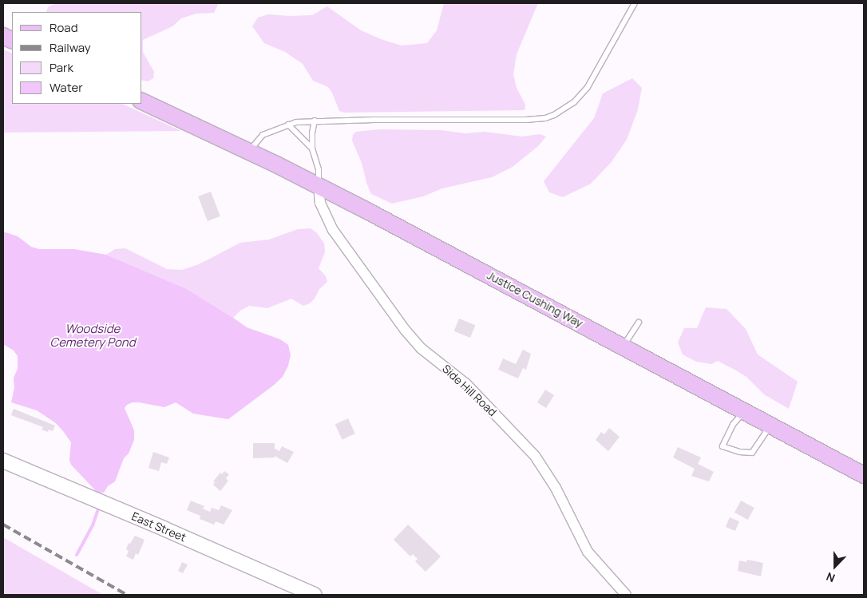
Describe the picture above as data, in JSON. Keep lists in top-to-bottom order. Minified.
{"streets":{"main road":["Justice Cushing Way","East Street"],"street":["Side Hill Road"]},"crossings":[["Justice Cushing Way","Side Hill Road"]],"water":["Woodside Cemetery Pond"],"legend":["Road","Railway","Park","Water"],"north":"bottom"}
